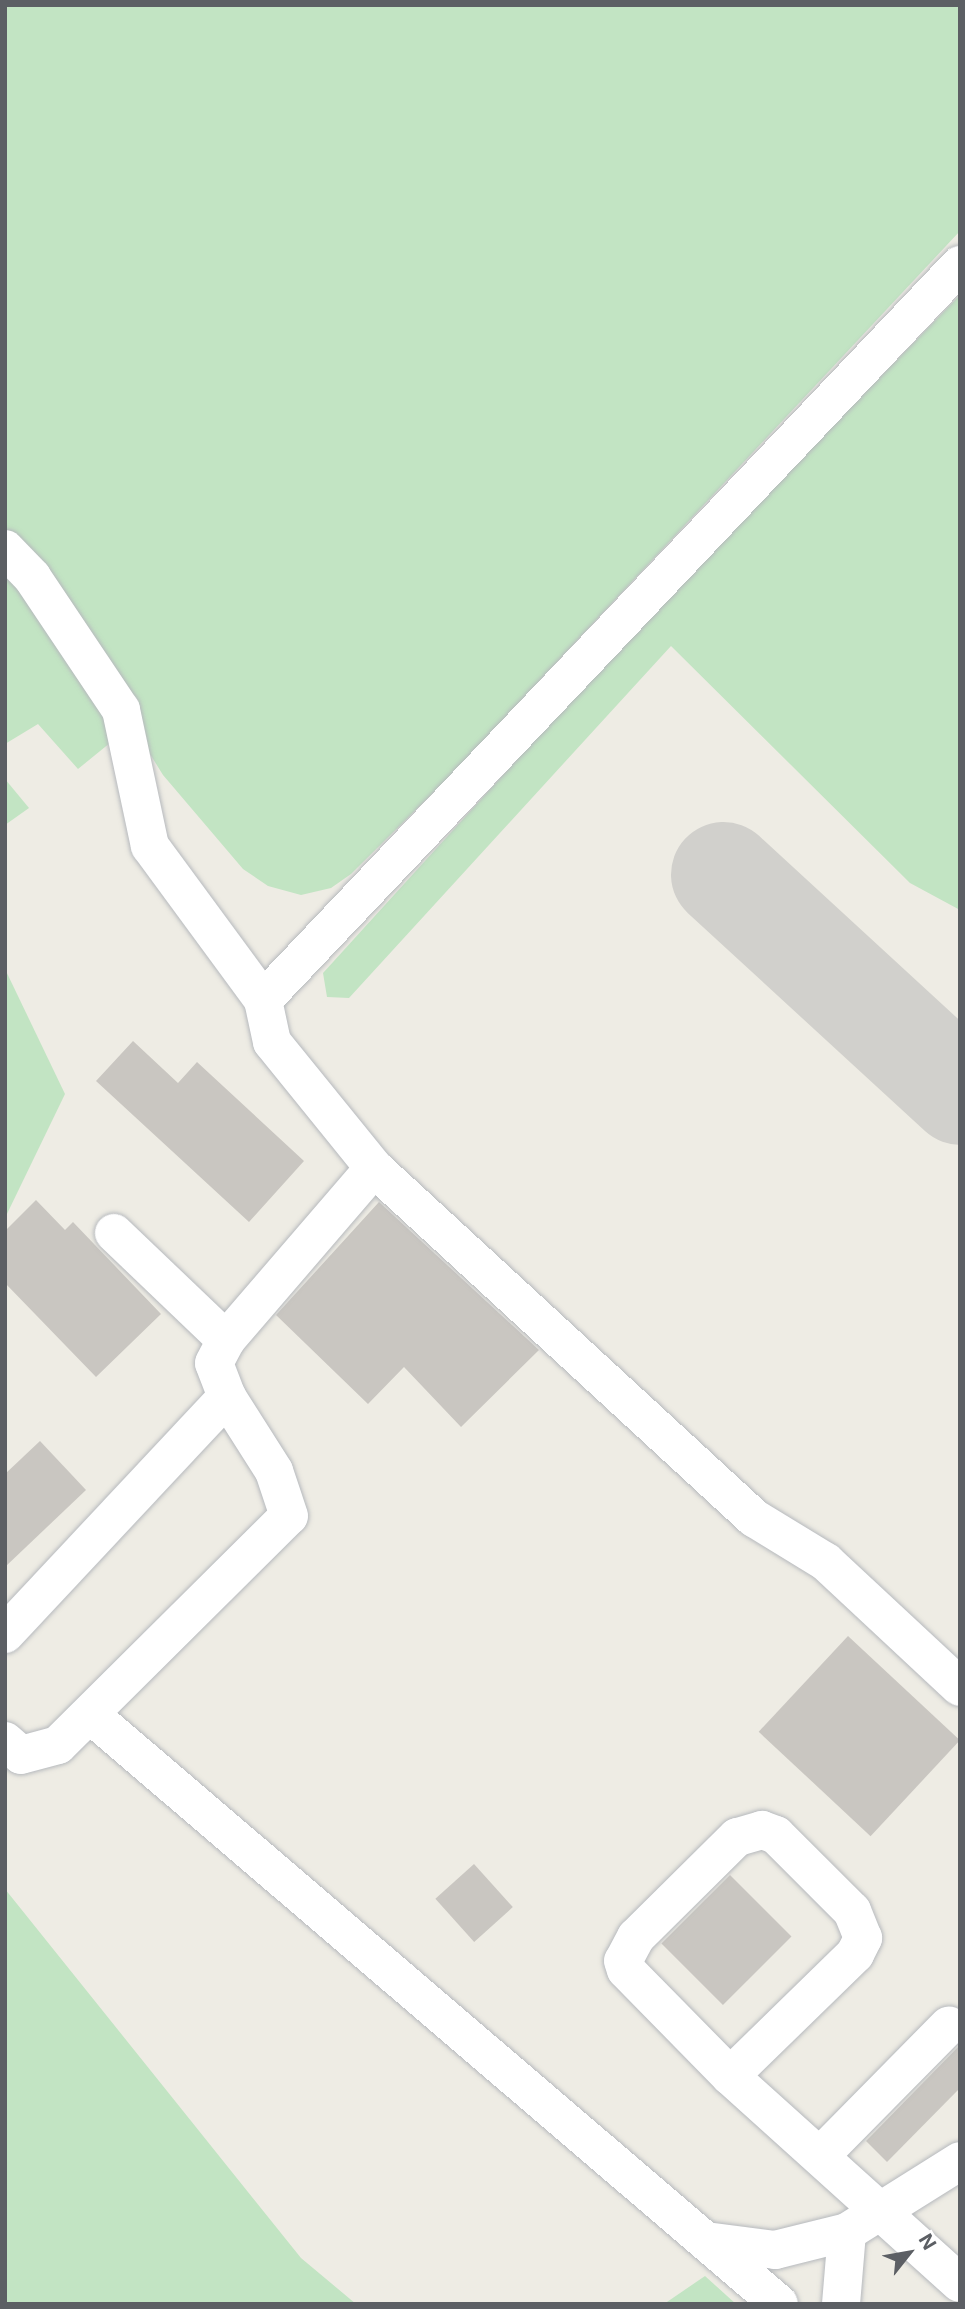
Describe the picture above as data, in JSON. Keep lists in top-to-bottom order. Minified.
{"north":"top right"}
